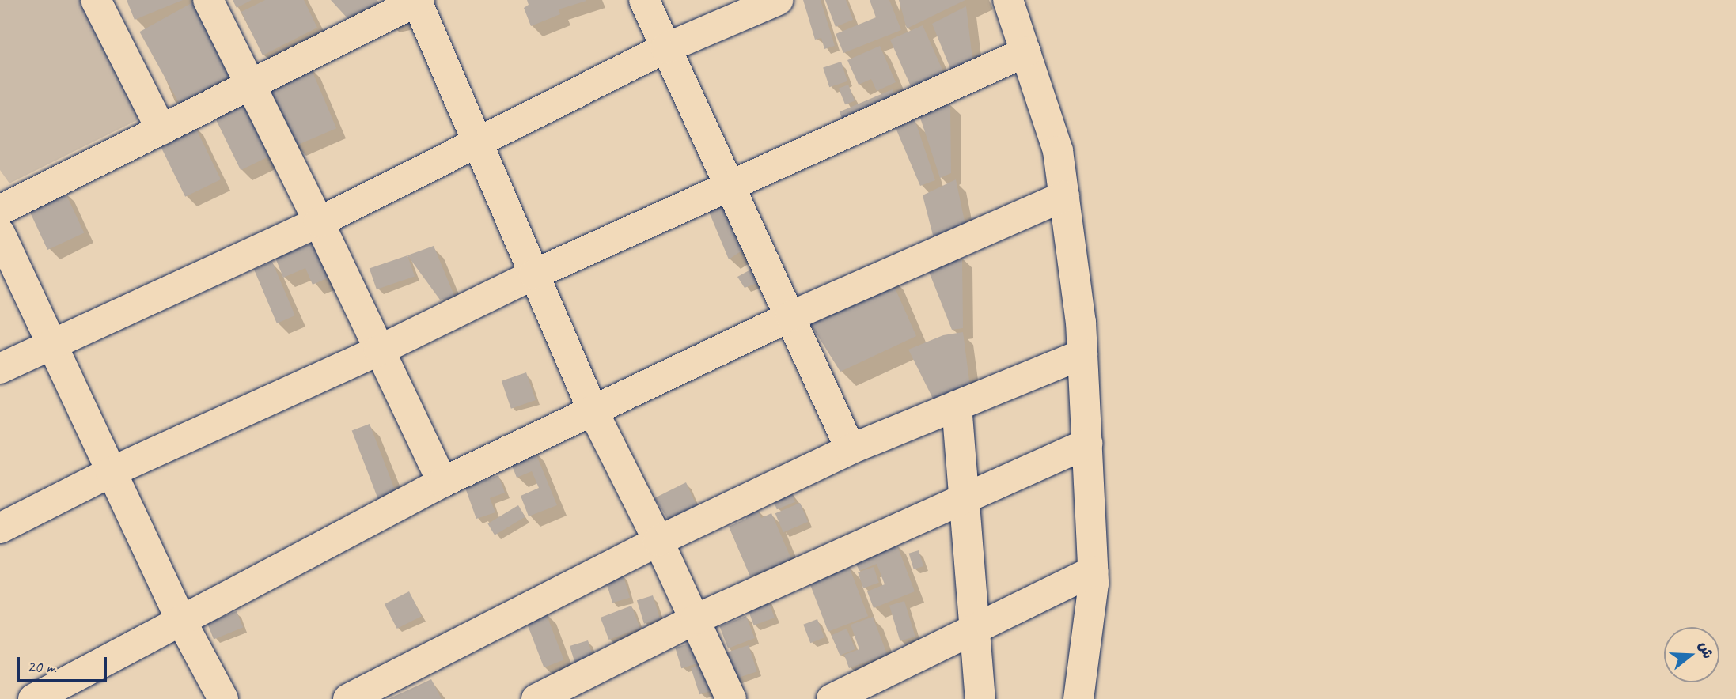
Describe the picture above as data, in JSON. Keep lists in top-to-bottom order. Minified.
{"scale_bar":"20 m","north":"right"}
